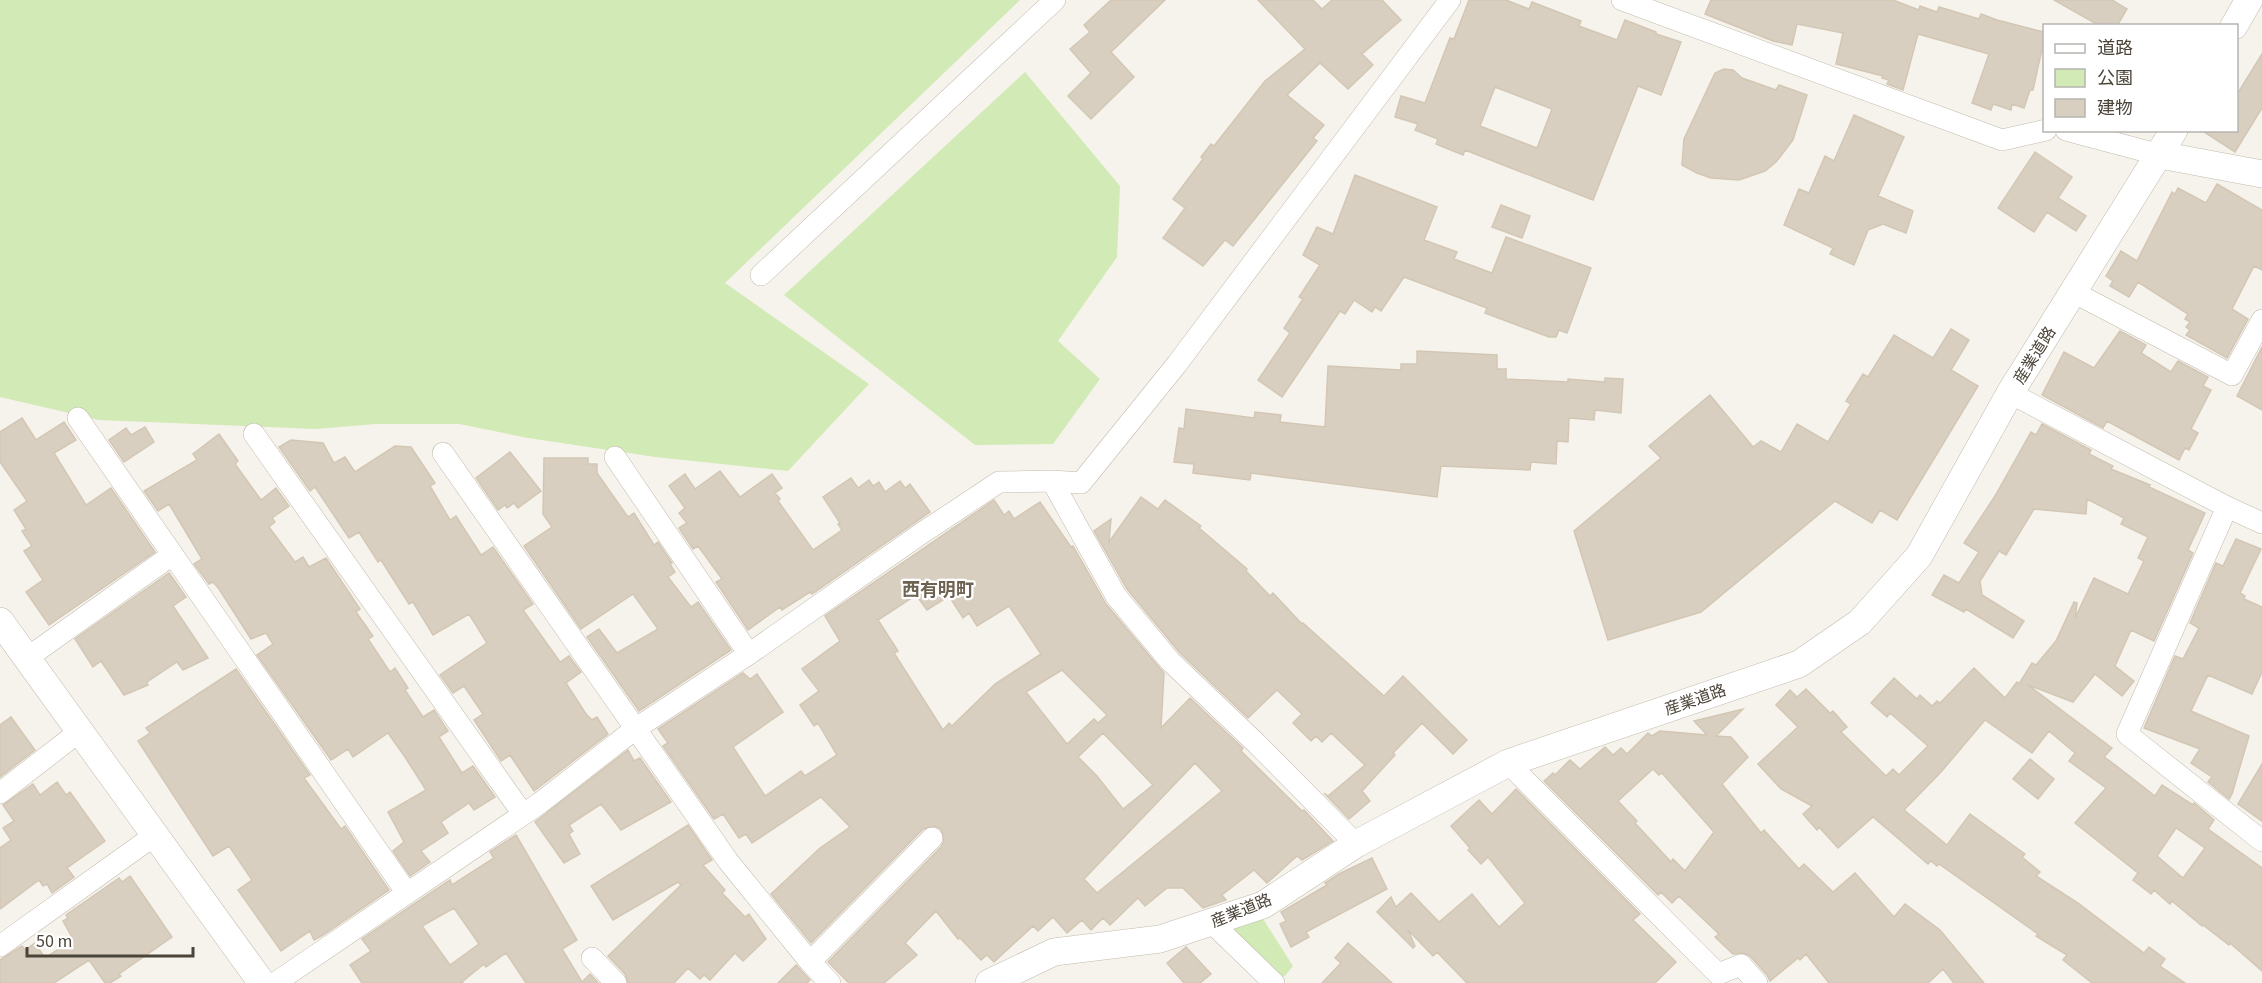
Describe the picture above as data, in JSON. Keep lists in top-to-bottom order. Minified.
{"streets":{"street":["産業道路"]},"districts":["西有明町"],"legend":["道路","公園","建物"],"scale_bar":"50 m"}
